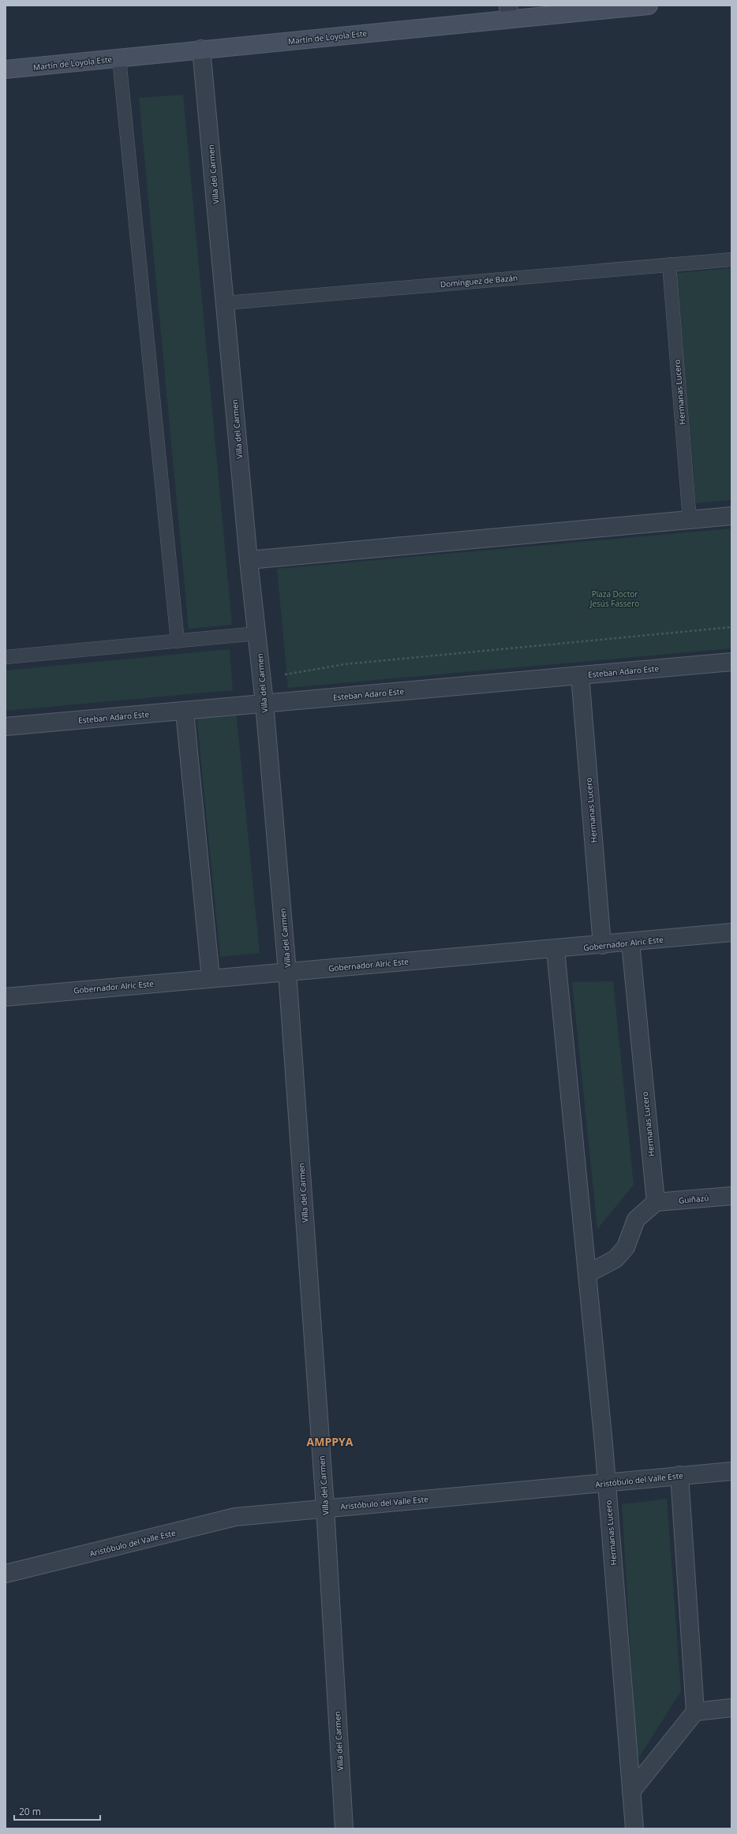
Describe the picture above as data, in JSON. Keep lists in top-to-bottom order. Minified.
{"streets":{"main road":["Martín de Loyola Este"],"street":["Villa del Carmen","Hermanas Lucero","Esteban Adaro Este","Gobernador Alric Este","Guiñazú","Aristóbulo del Valle Este"],"lane":["Domínguez de Bazán"]},"crossings":[["Martín de Loyola Este","Villa del Carmen"],["Villa del Carmen","Domínguez de Bazán"],["Villa del Carmen","Esteban Adaro Este"],["Villa del Carmen","Gobernador Alric Este"],["Villa del Carmen","Aristóbulo del Valle Este"],["Domínguez de Bazán","Hermanas Lucero"],["Hermanas Lucero","Esteban Adaro Este"],["Hermanas Lucero","Gobernador Alric Este"],["Hermanas Lucero","Guiñazú"],["Hermanas Lucero","Aristóbulo del Valle Este"]],"districts":["AMPPYA"],"parks":["Plaza Doctor Jesús Fassero"],"scale_bar":"20 m"}
